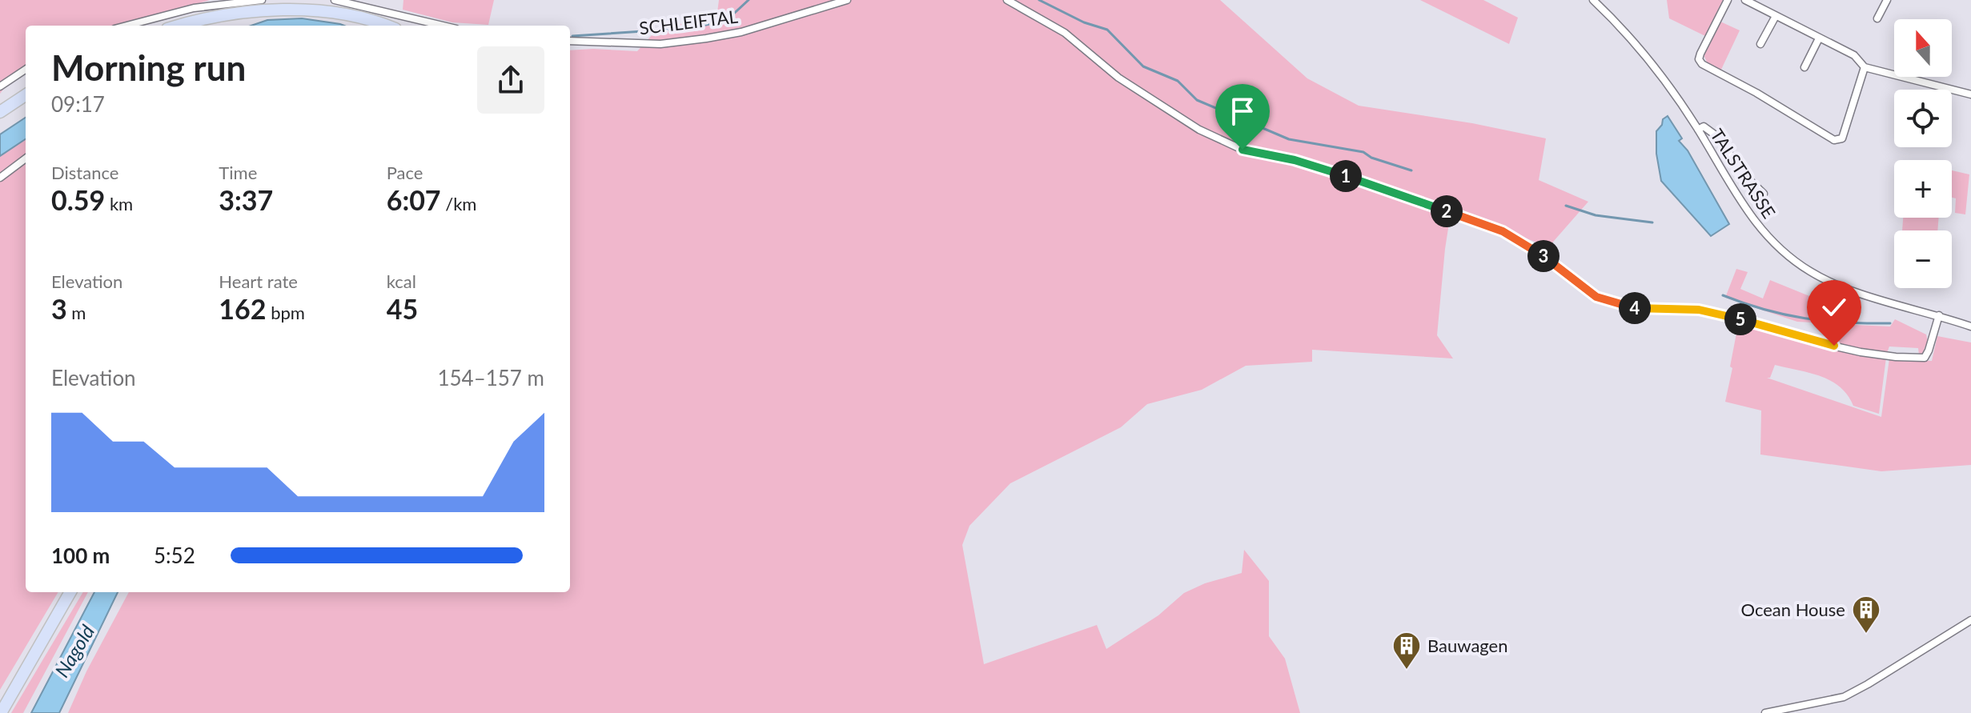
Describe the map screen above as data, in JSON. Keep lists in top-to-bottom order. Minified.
{"streets":{"street":["SCHLEIFTAL","TALSTRASSE"]},"water":["Nagold"],"places":{"building":["Ocean House","Bauwagen"]},"north":"top","page":{"map_buttons":["+","−"],"heading":["Morning run","09:17"],"stats":[["Distance","0.59 km"],["Time","3:37"],["Pace","6:07 /km"],["Elevation","3 m"],["Heart rate","162 bpm"],["kcal","45"]],"pins":["1","2","3","4","5"],"chart":["Elevation","154–157 m"],"list":[{"name":"100 m","note":"5:52"}]}}
